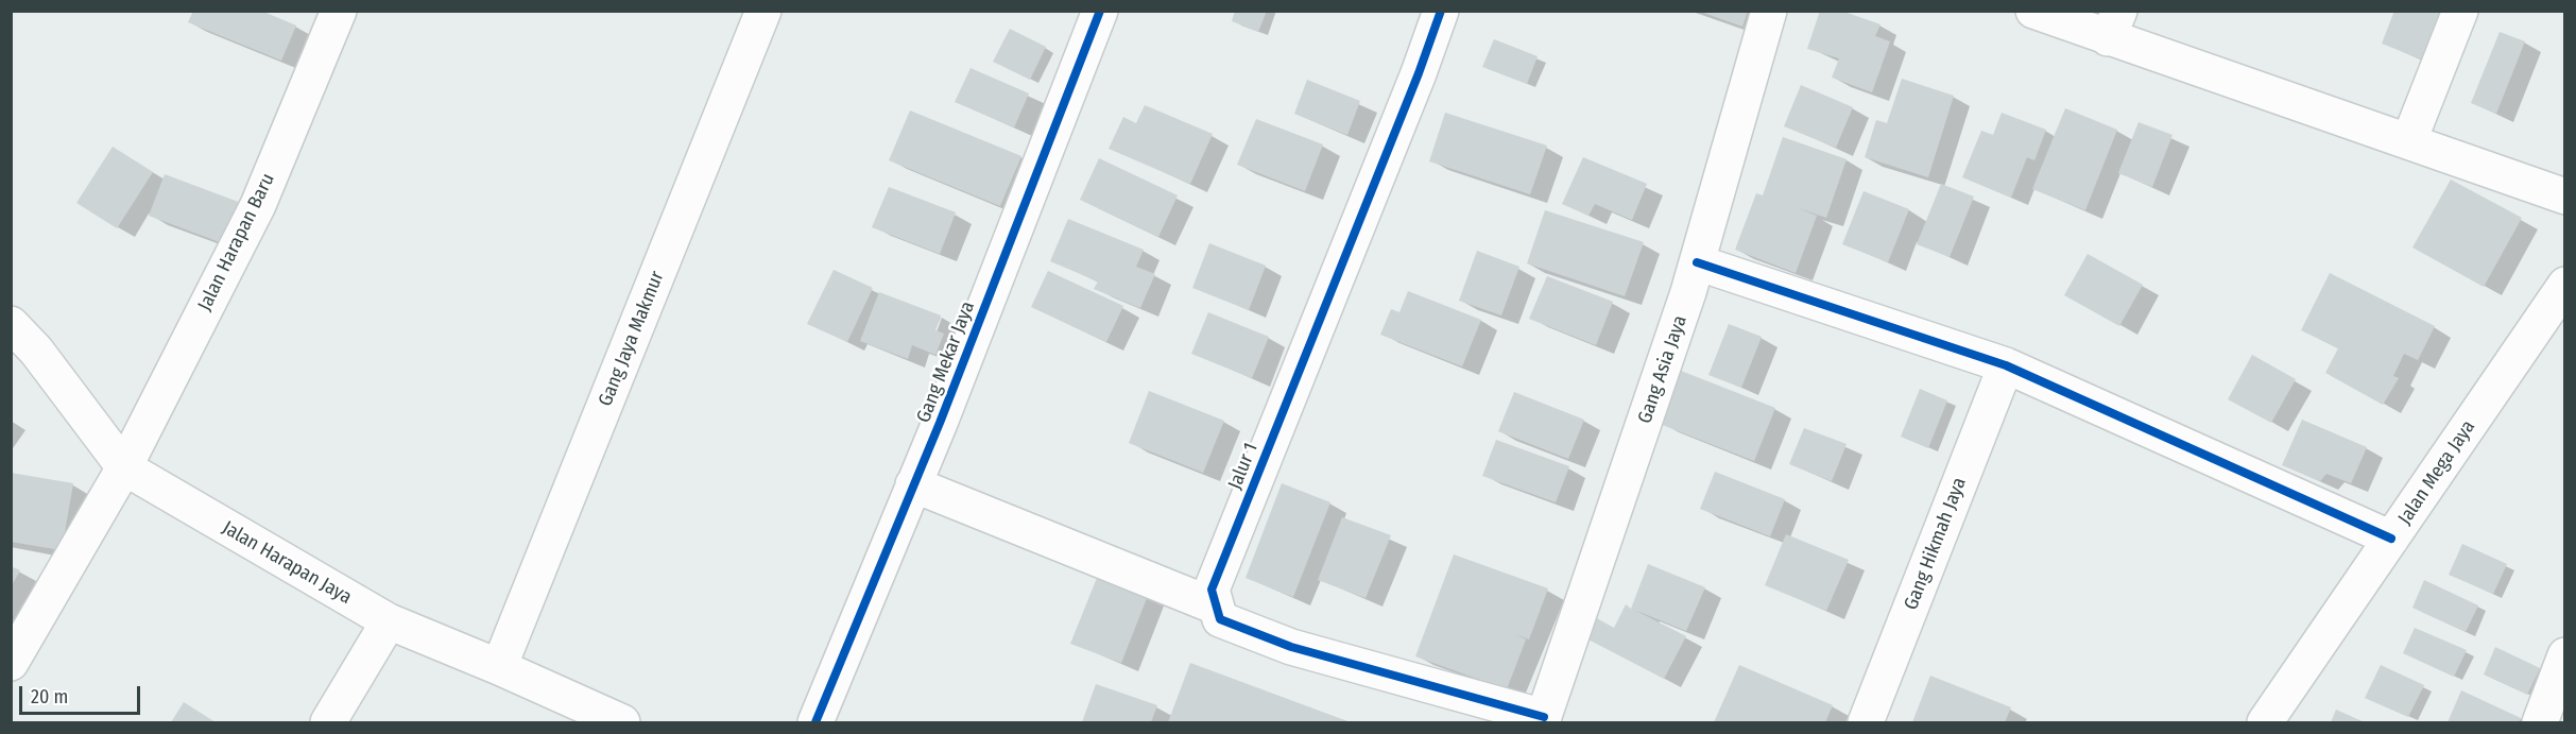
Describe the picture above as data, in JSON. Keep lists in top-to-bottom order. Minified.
{"streets":{"street":["Jalan Harapan Baru","Gang Jaya Makmur","Gang Mekar Jaya","Gang Asia Jaya","Jalur 1","Jalan Mega Jaya","Gang Hikmah Jaya","Jalan Harapan Jaya"]},"crossings":[["Jalan Harapan Baru","Jalan Harapan Jaya"],["Gang Jaya Makmur","Jalan Harapan Jaya"]],"scale_bar":"20 m"}
